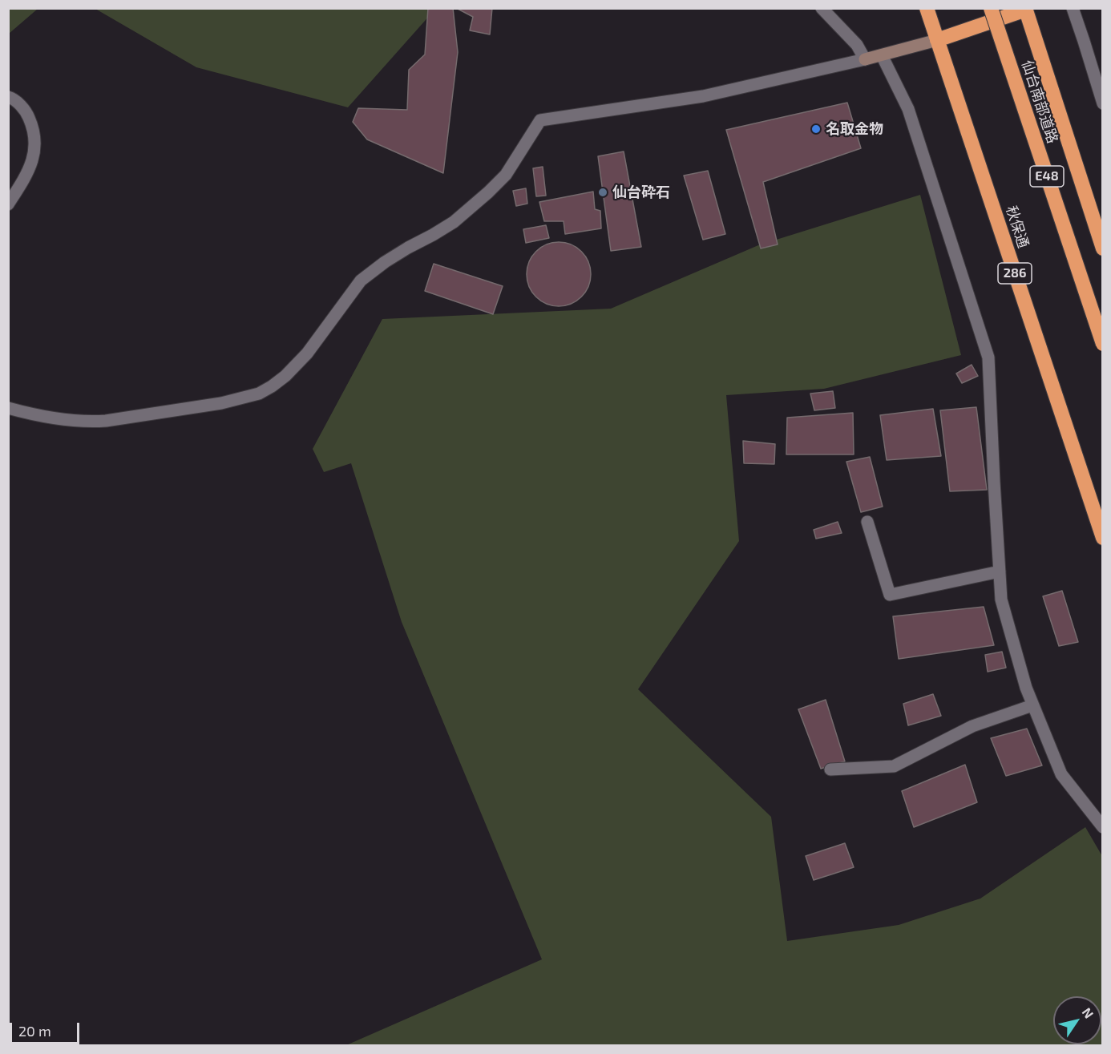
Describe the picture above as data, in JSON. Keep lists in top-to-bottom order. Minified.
{"streets":{"highway":["仙台南部道路","E48","秋保通","286"]},"places":["名取金物","仙台砕石"],"scale_bar":"20 m","north":"top right"}
